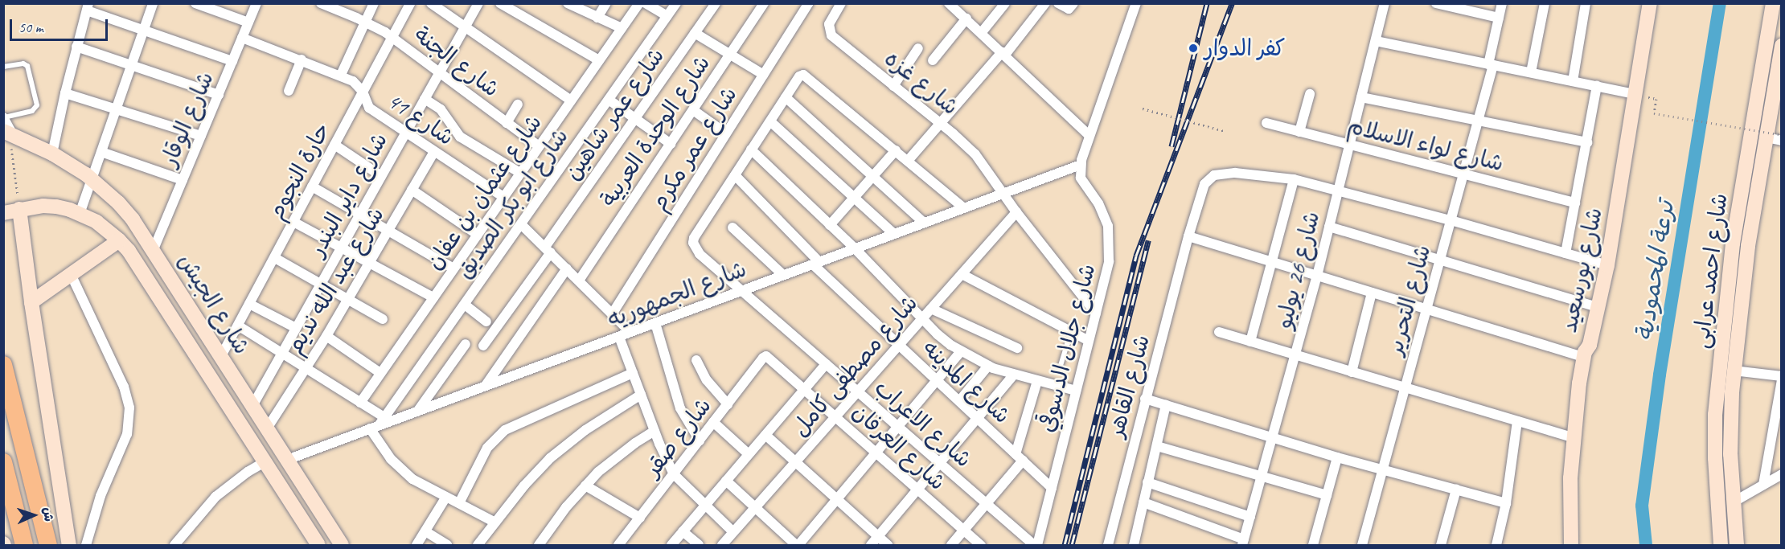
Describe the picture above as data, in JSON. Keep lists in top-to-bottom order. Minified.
{"streets":{"main road":["شارع بورسعيد","شارع احمد عرابى","شارع الجيش"],"street":["شارع الجنة","شارع غزه","شارع عمر شاهين","شارع الوقار","شارع 41","شارع الوحدة العربية","شارع لواء الاسلام","شارع عمر مكرم","حارة النجوم","شارع عثمان بن عفان","شارع داير البندر","شارع ابو بكر الصديق","شارع 26 يوليو","شارع عبد الله نديم","شارع الجمهوريه","شارع التحرير","شارع جلال الدسوقي","شارع مصطفى كامل","شارع المدينه","شارع القاهر","شارع الاعراب","شارع صقر","شارع العرفان"]},"crossings":[["شارع الجنة","حارة النجوم"],["شارع الجنة","شارع عثمان بن عفان"],["شارع الجنة","شارع داير البندر"],["شارع غزه","شارع الجمهوريه"],["شارع غزه","شارع جلال الدسوقي"],["شارع غزه","شارع مصطفى كامل"],["شارع الوقار","شارع 41"],["شارع الوقار","شارع الجيش"],["شارع 41","حارة النجوم"],["شارع 41","شارع عثمان بن عفان"],["شارع 41","شارع داير البندر"],["شارع 41","شارع عبد الله نديم"],["شارع لواء الاسلام","شارع 26 يوليو"],["شارع لواء الاسلام","شارع التحرير"],["حارة النجوم","شارع الجيش"],["شارع داير البندر","شارع الجيش"],["شارع ابو بكر الصديق","شارع الجمهوريه"],["شارع 26 يوليو","شارع القاهر"],["شارع بورسعيد","شارع القاهر"],["شارع عبد الله نديم","شارع الجيش"],["شارع الجمهوريه","شارع الجيش"],["شارع الجمهوريه","شارع جلال الدسوقي"],["شارع الجمهوريه","شارع المدينه"],["شارع الجمهوريه","شارع الاعراب"],["شارع التحرير","شارع القاهر"],["شارع جلال الدسوقي","شارع المدينه"],["شارع جلال الدسوقي","شارع الاعراب"],["شارع مصطفى كامل","شارع المدينه"],["شارع مصطفى كامل","شارع الاعراب"],["شارع مصطفى كامل","شارع العرفان"],["شارع المدينه","شارع الاعراب"],["شارع صقر","شارع العرفان"]],"water":["ترعة المحمودية"],"places":["كفر الدوار"],"scale_bar":"50 m","north":"right"}
